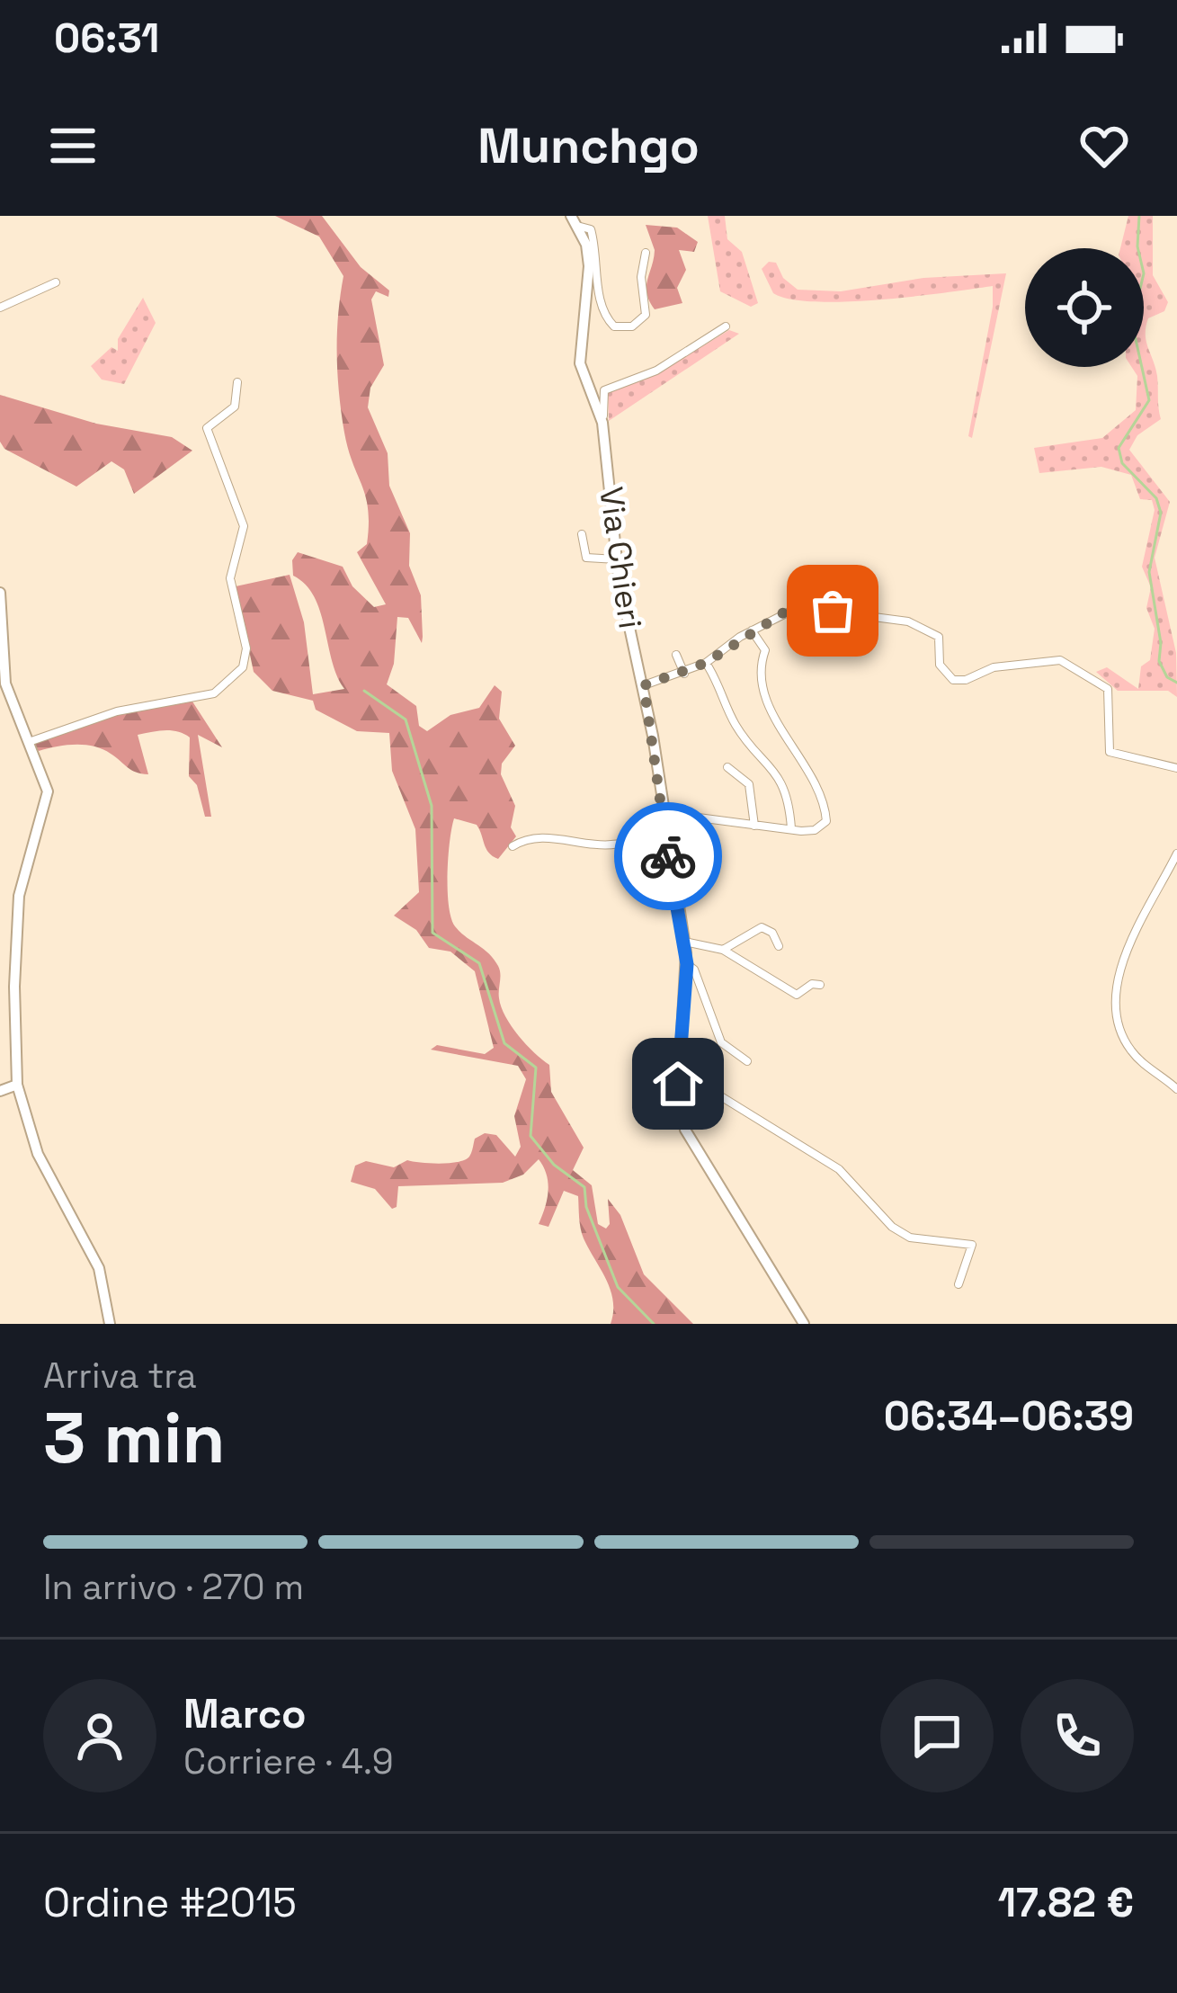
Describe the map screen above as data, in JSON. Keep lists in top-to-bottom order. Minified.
{"streets":{"street":["Via Chieri"]},"page":{"status":"06:31","header":"Munchgo","heading":["3 min","Arriva tra","06:34–06:39"],"panel":["Marco","Corriere · 4.9","Ordine #2015","17.82 €"],"bar":"In arrivo · 270 m"}}
